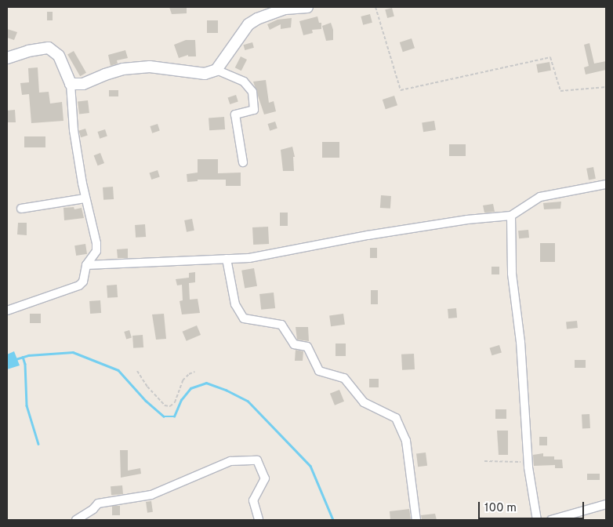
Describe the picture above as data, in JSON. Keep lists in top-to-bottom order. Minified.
{"scale_bar":"100 m"}
